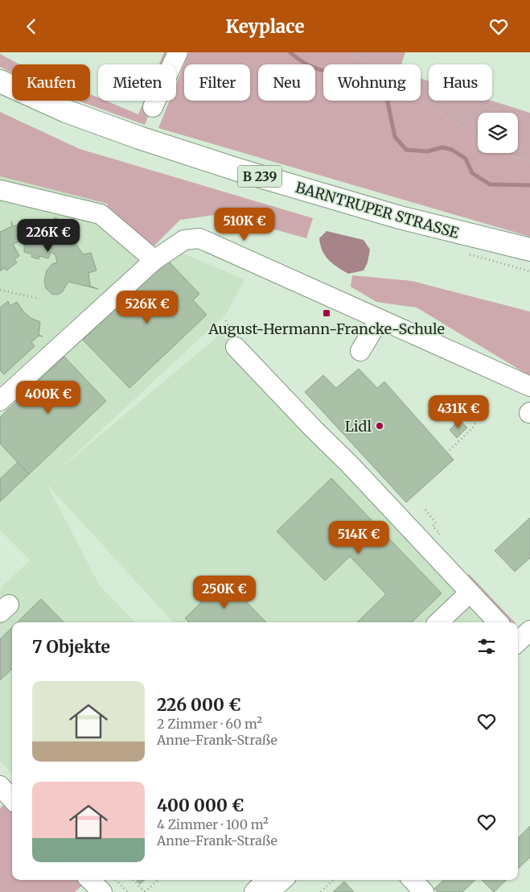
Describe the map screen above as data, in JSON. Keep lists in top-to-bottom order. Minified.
{"streets":{"main road":["B 239","BARNTRUPER STRASSE"]},"places":{"transit":["August-Hermann-Francke-Schule"],"other":["Lidl"]},"page":{"header":"Keyplace","chip":["Kaufen","Mieten","Filter","Neu","Wohnung","Haus"],"price":["510K €","226K €","526K €","400K €","431K €","514K €","250K €"],"heading":"7 Objekte","list":[{"name":"226 000 €","note":"2 Zimmer · 60 m² · Anne-Frank-Straße"},{"name":"400 000 €","note":"4 Zimmer · 100 m² · Anne-Frank-Straße"}]}}
